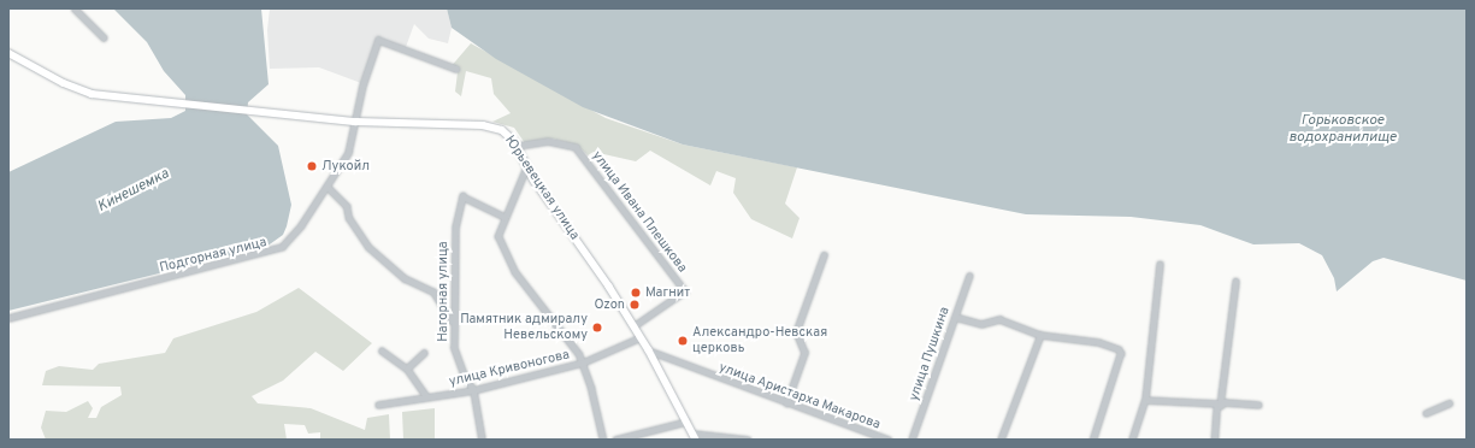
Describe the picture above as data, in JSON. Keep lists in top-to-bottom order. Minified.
{"streets":{"main road":["Юрьевецкая улица"],"street":["улица Ивана Плешкова","Подгорная улица","Нагорная улица","улица Пушкина","улица Кривоногова","улица Аристарха Макарова"]},"crossings":[["Юрьевецкая улица","улица Ивана Плешкова"],["Юрьевецкая улица","Подгорная улица"],["Юрьевецкая улица","улица Кривоногова"],["Юрьевецкая улица","улица Аристарха Макарова"],["Нагорная улица","улица Кривоногова"]],"water":["Горьковское водохранилище","Кинешемка"],"places":["Лукойл","Магнит","Ozon","Памятник адмиралу Невельскому","Александро-Невская церковь"]}
